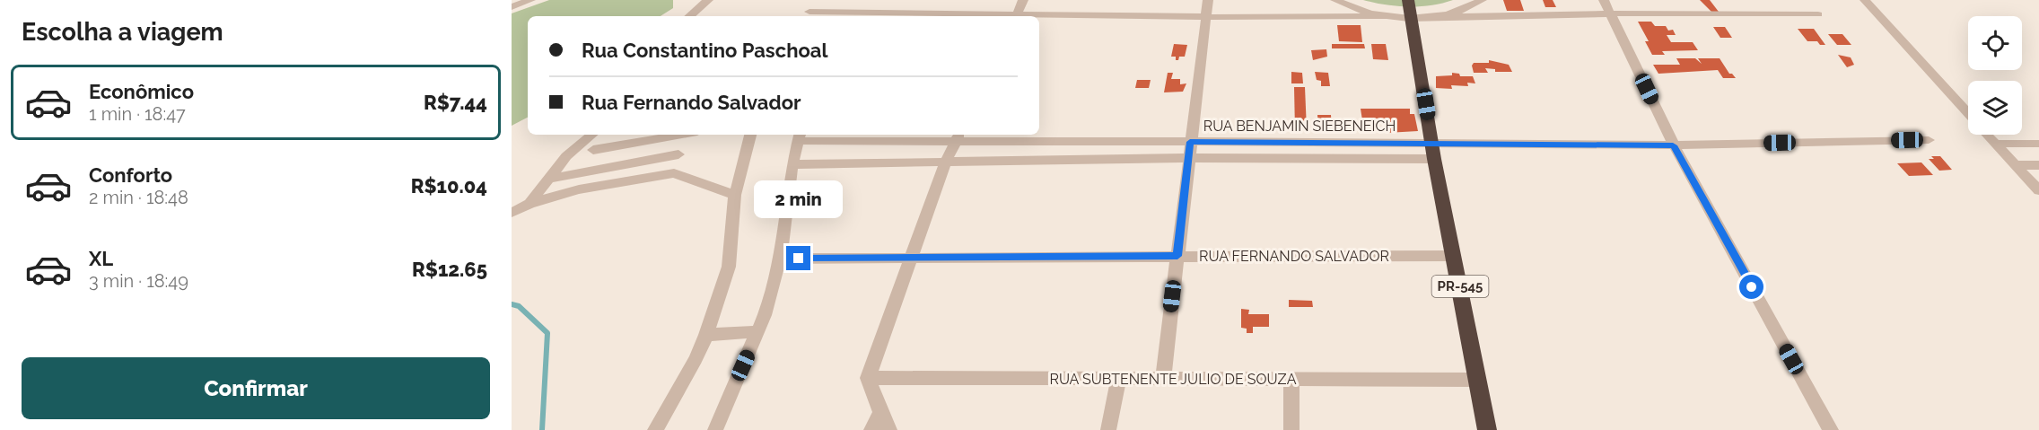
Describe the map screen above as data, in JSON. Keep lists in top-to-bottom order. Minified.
{"streets":{"highway":["PR-545"],"street":["RUA BENJAMIN SIEBENEICH","RUA FERNANDO SALVADOR","RUA SUBTENENTE JULIO DE SOUZA"]},"crossings":[["RUA BENJAMIN SIEBENEICH","PR-545"],["RUA FERNANDO SALVADOR","PR-545"],["PR-545","RUA SUBTENENTE JULIO DE SOUZA"]],"page":{"heading":"Escolha a viagem","banner":["Rua Constantino Paschoal","Rua Fernando Salvador"],"list":[{"name":"Econômico","note":"1 min · 18:47","value":"R$7.44"},{"name":"Conforto","note":"2 min · 18:48","value":"R$10.04"},{"name":"XL","note":"3 min · 18:49","value":"R$12.65"}],"bubble":"2 min","buttons":"Confirmar"}}
